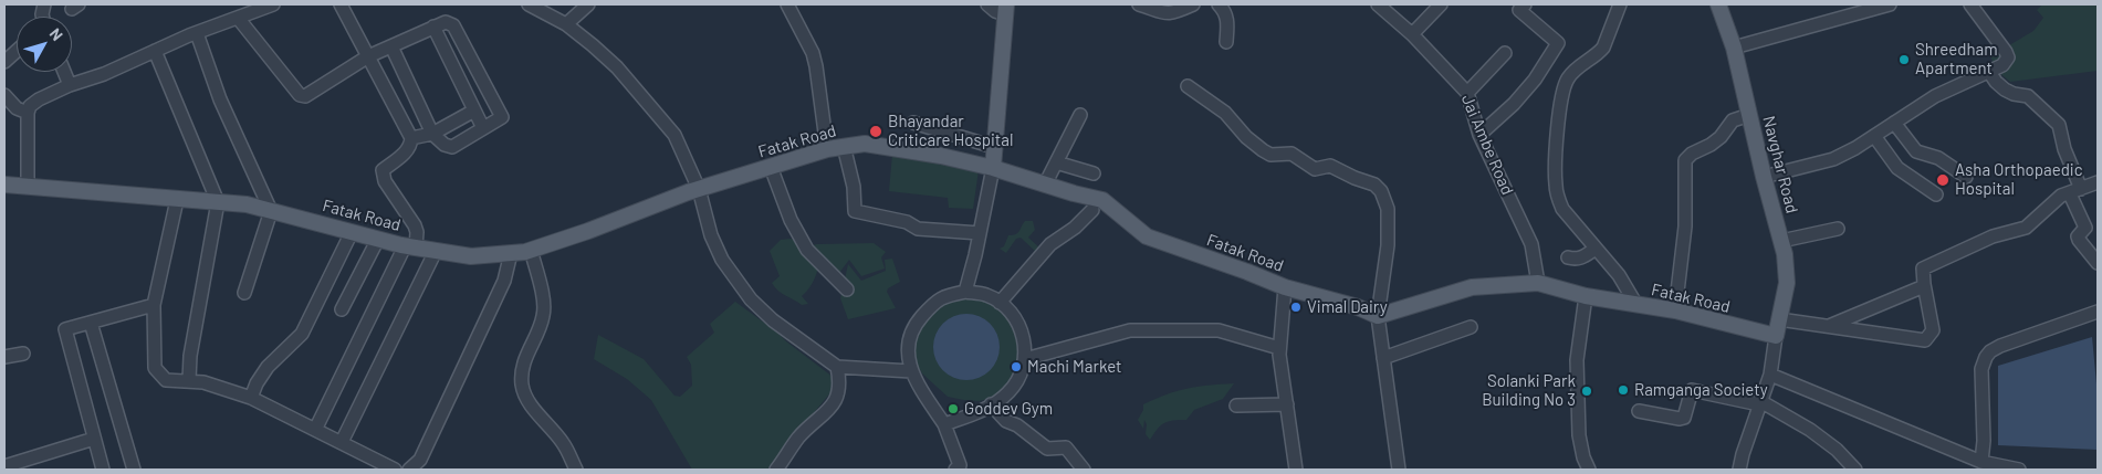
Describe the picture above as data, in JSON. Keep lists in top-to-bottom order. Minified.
{"streets":{"main road":["Fatak Road","Navghar Road"],"street":["Jai Ambe Road"]},"crossings":[["Fatak Road","Jai Ambe Road"],["Fatak Road","Navghar Road"]],"places":["Shreedham Apartment","Bhayandar Criticare Hospital","Asha Orthopaedic Hospital","Vimal Dairy","Machi Market","Ramganga Society","Solanki Park Building No 3","Goddev Gym"],"north":"top right"}
